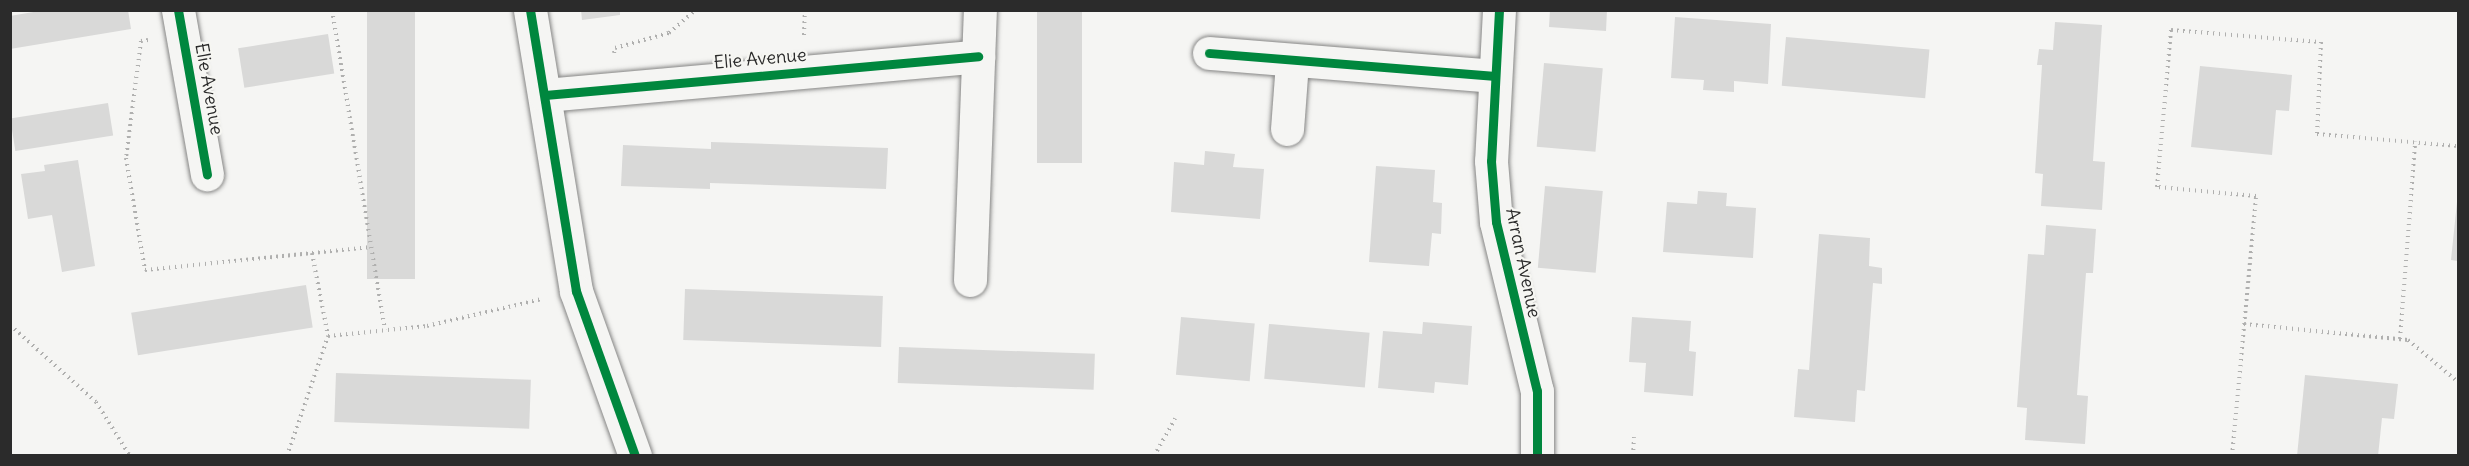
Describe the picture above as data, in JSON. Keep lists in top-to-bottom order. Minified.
{"streets":{"street":["Elie Avenue","Arran Avenue"]}}
